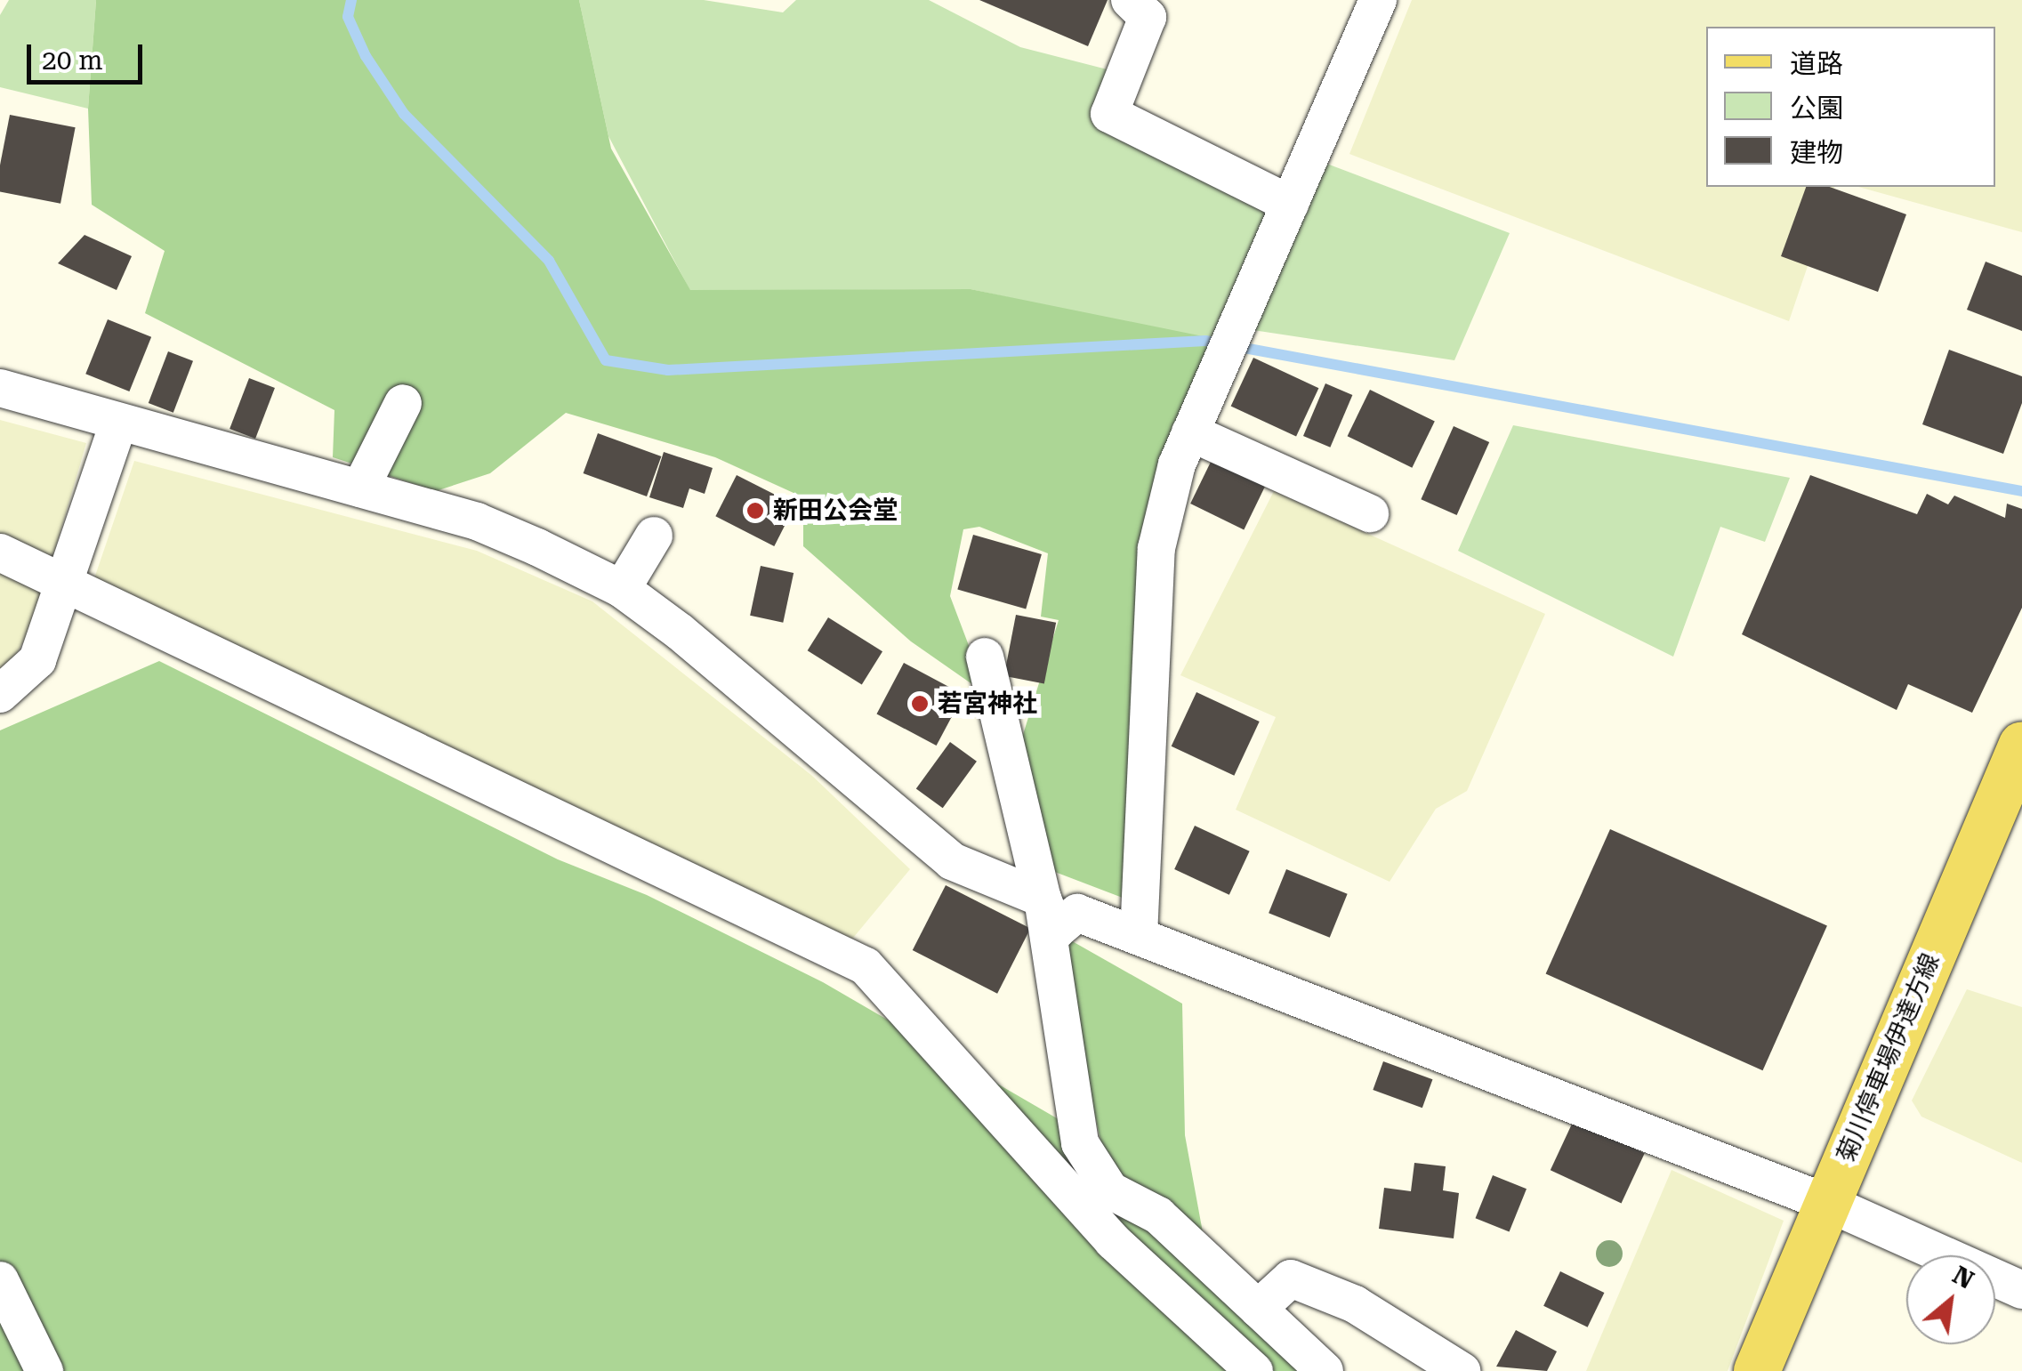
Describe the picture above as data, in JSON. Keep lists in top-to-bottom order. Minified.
{"streets":{"main road":["菊川停車場伊達方線"]},"places":["新田公会堂","若宮神社"],"legend":["道路","公園","建物"],"scale_bar":"20 m","north":"top right"}
